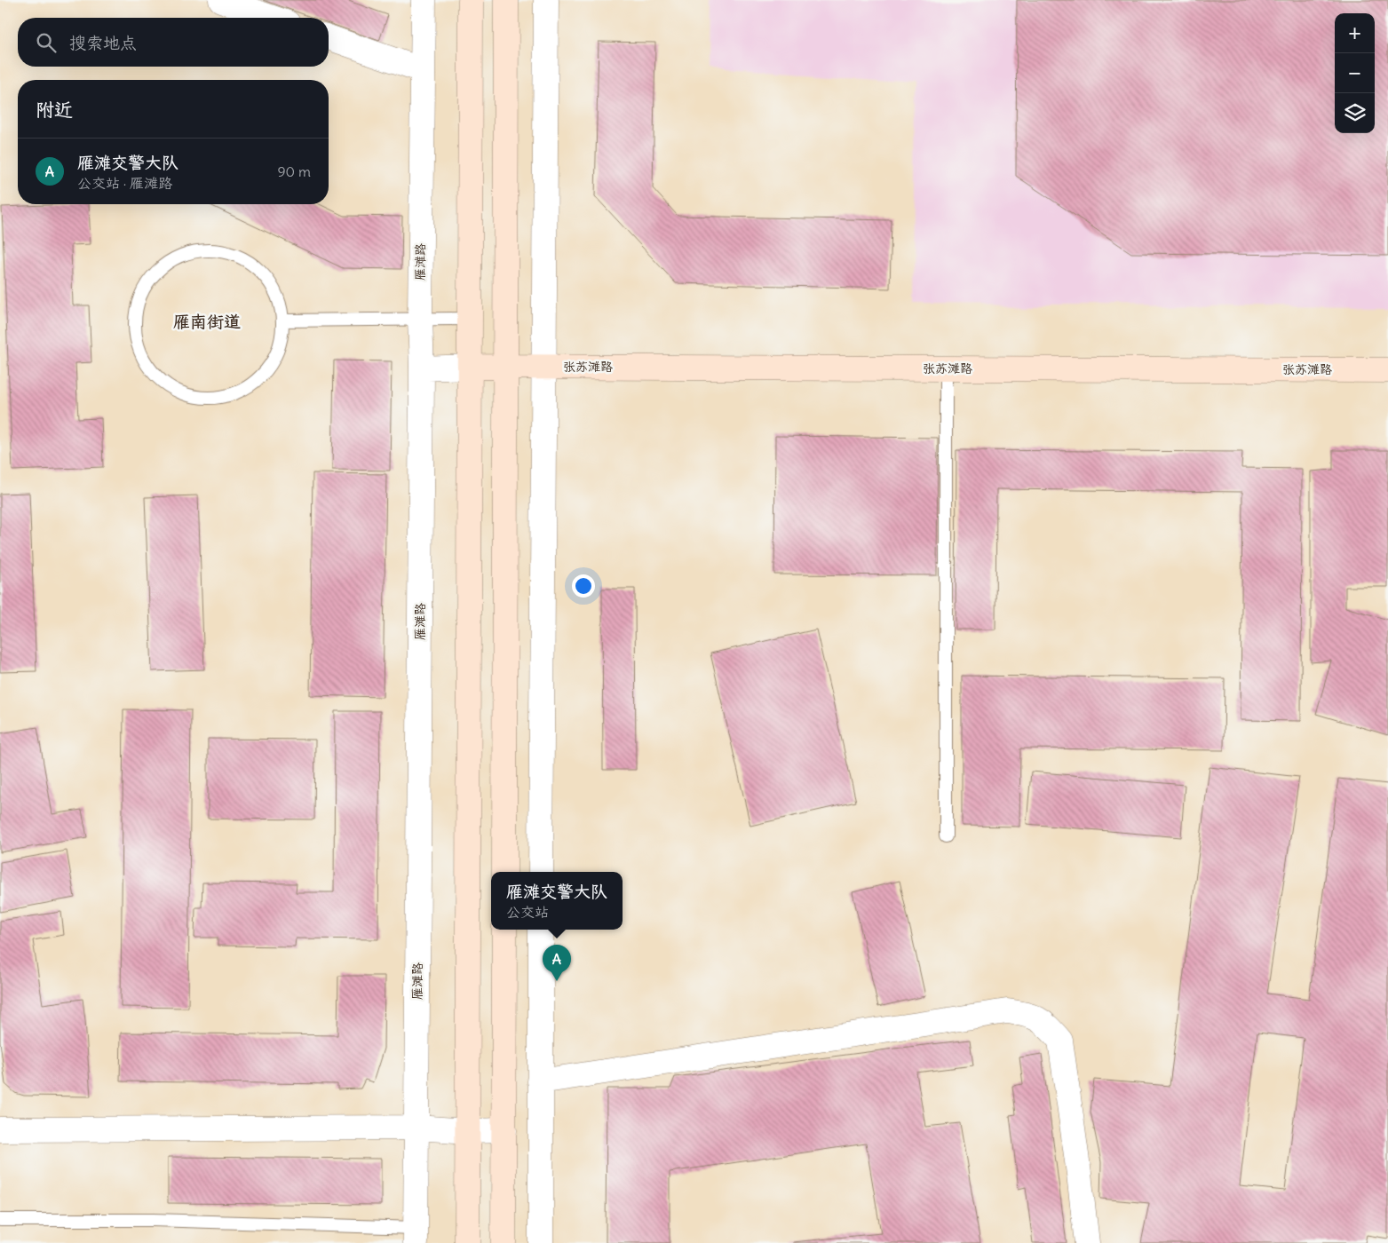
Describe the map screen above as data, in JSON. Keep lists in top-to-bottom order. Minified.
{"streets":{"main road":["张苏滩路"],"street":["雁滩路"]},"districts":["雁南街道"],"page":{"map_buttons":["+","−"],"search":"搜索地点","heading":"附近","list":[{"mark":"A","name":"雁滩交警大队","note":"公交站 · 雁滩路","value":"90 m"}],"popup":["雁滩交警大队","公交站"],"pins":"A"}}
